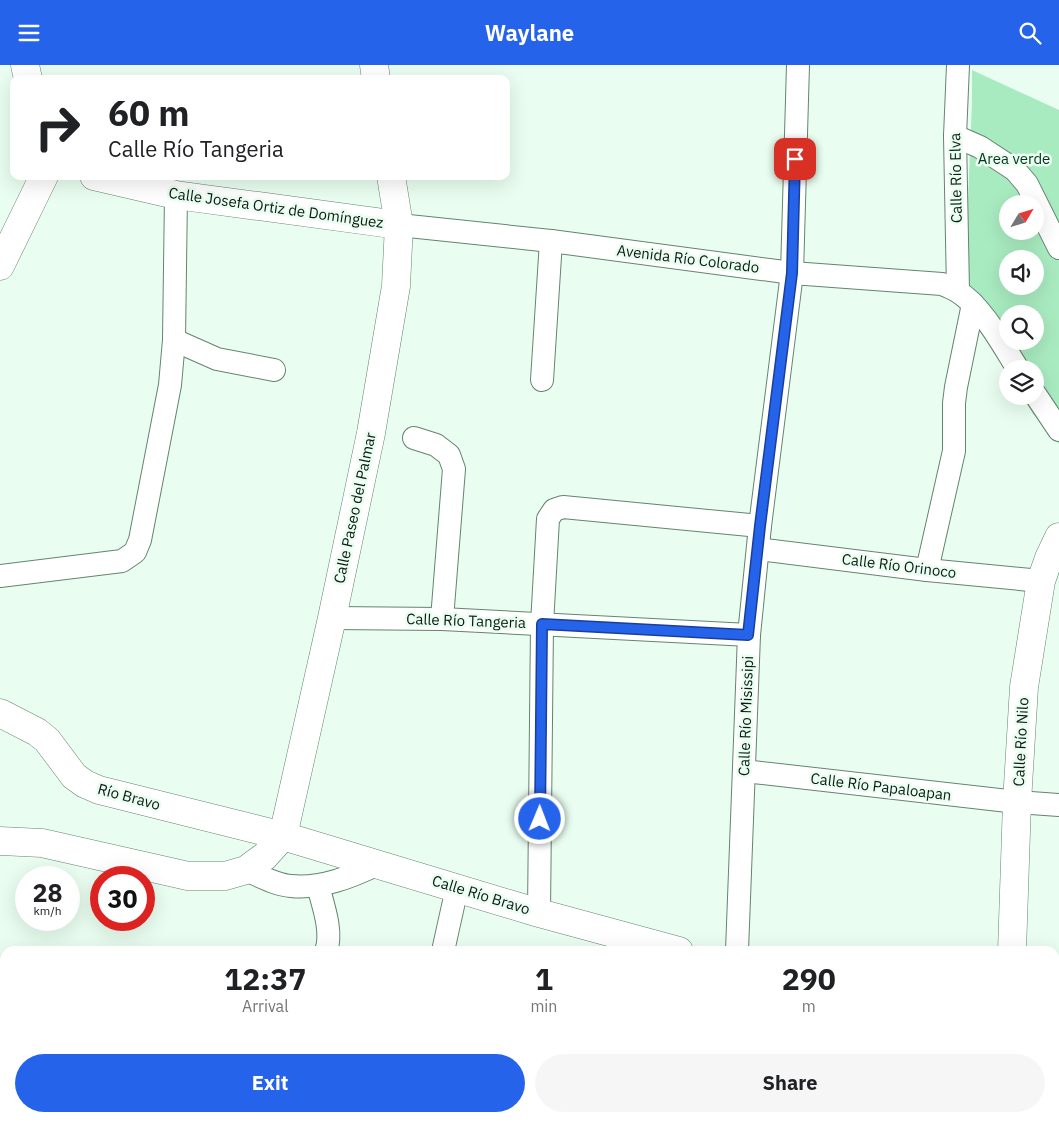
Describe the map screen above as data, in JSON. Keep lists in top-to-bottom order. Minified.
{"streets":{"street":["Calle Río Elva","Calle Josefa Ortiz de Domínguez","Avenida Río Colorado","Calle Paseo del Palmar","Calle Río Orinoco","Calle Río Tangeria","Calle Río Misissipi","Calle Río Nilo","Calle Río Papaloapan","Río Bravo","Calle Río Bravo"]},"crossings":[["Calle Río Elva","Avenida Río Colorado"],["Calle Río Elva","Calle Río Orinoco"],["Calle Josefa Ortiz de Domínguez","Avenida Río Colorado"],["Calle Josefa Ortiz de Domínguez","Calle Paseo del Palmar"],["Avenida Río Colorado","Calle Paseo del Palmar"],["Avenida Río Colorado","Calle Río Misissipi"],["Calle Paseo del Palmar","Calle Río Tangeria"],["Calle Paseo del Palmar","Río Bravo"],["Calle Paseo del Palmar","Calle Río Bravo"],["Calle Río Orinoco","Calle Río Misissipi"],["Calle Río Orinoco","Calle Río Nilo"],["Calle Río Tangeria","Calle Río Misissipi"],["Calle Río Misissipi","Calle Río Papaloapan"],["Calle Río Nilo","Calle Río Papaloapan"],["Río Bravo","Calle Río Bravo"]],"parks":["Area verde"],"north":"top right","page":{"header":"Waylane","turn":["60 m","Calle Río Tangeria"],"speed":"28 km/h","limit":"30","eta":["12:37","Arrival","1","min","290","m"],"buttons":["Exit","Share"]}}
